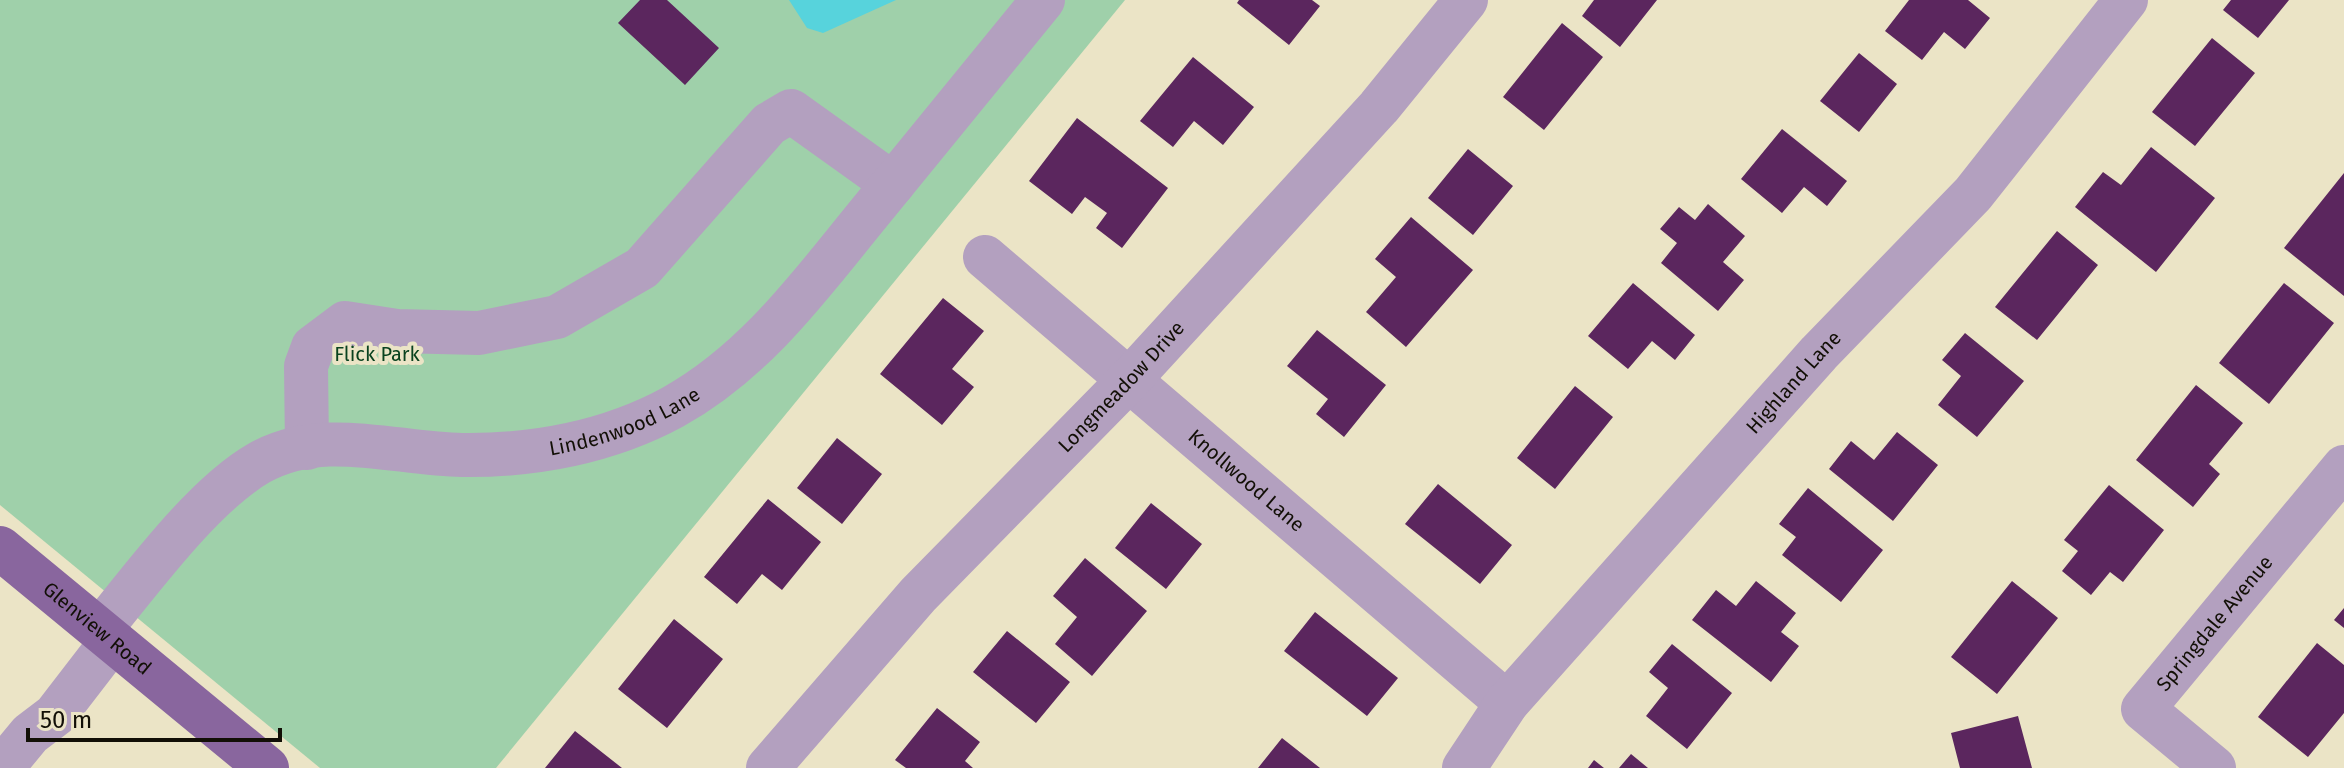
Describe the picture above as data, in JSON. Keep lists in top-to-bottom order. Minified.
{"streets":{"main road":["Glenview Road"],"street":["Highland Lane","Longmeadow Drive","Lindenwood Lane","Knollwood Lane","Springdale Avenue"]},"crossings":[["Highland Lane","Knollwood Lane"],["Longmeadow Drive","Knollwood Lane"],["Lindenwood Lane","Glenview Road"]],"parks":["Flick Park"],"scale_bar":"50 m"}
